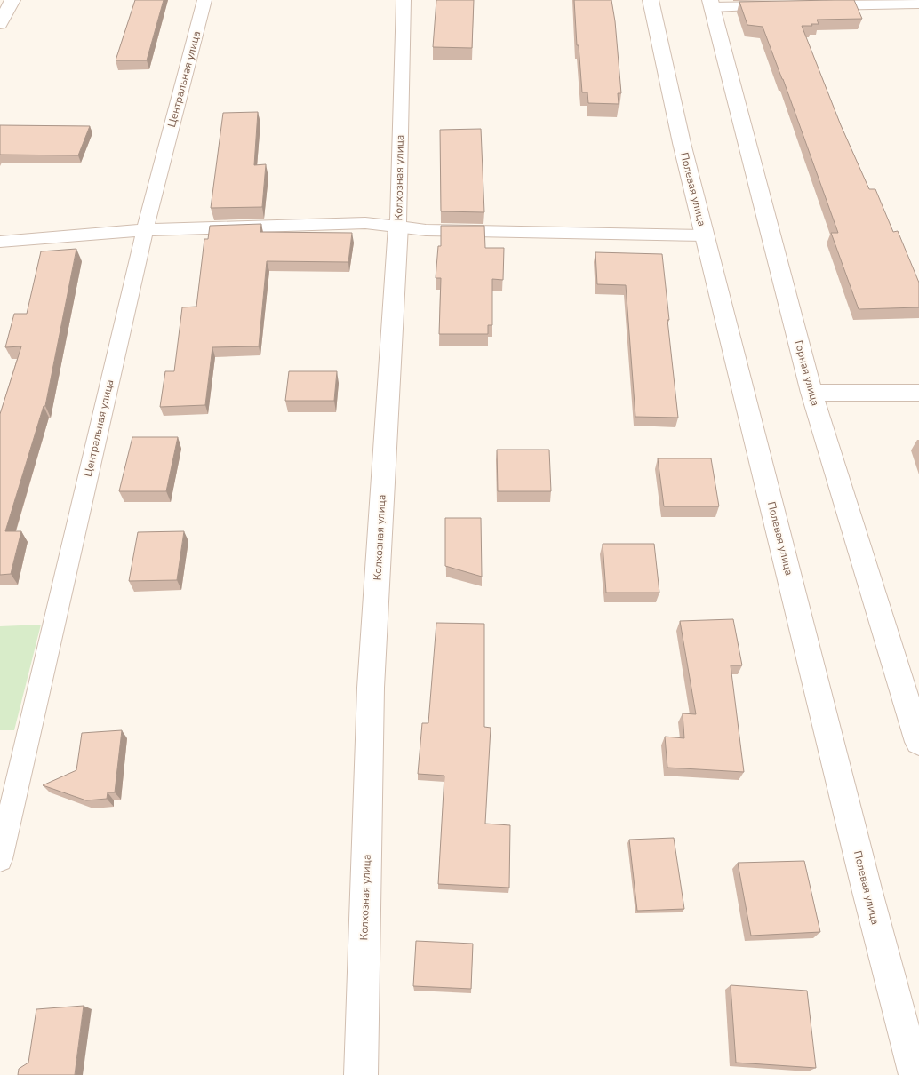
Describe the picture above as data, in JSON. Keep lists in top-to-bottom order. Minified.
{"streets":{"street":["Колхозная улица","Полевая улица","Горная улица"],"lane":["Центральная улица"]}}
